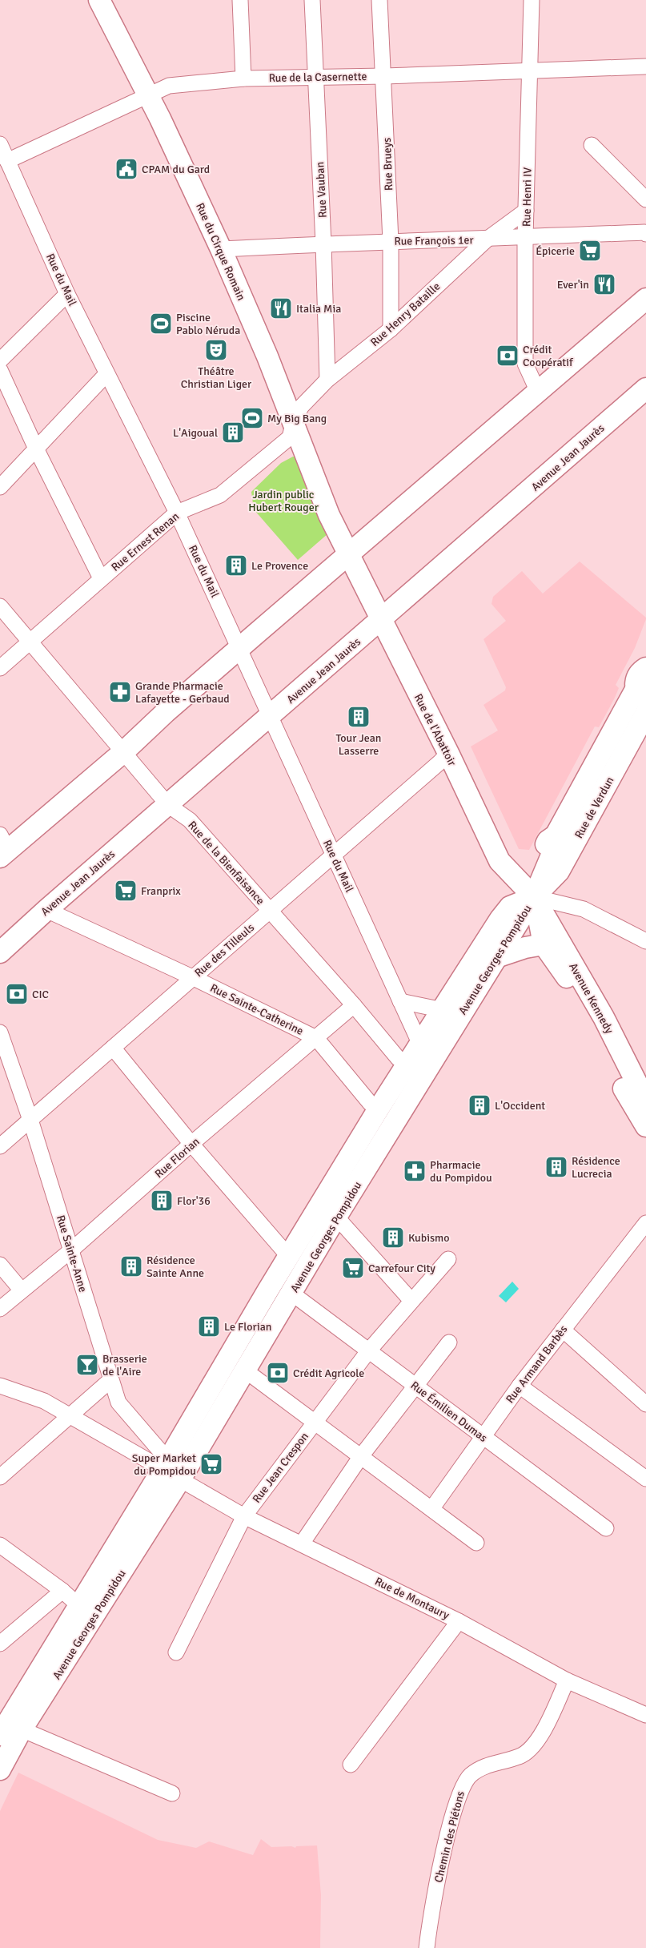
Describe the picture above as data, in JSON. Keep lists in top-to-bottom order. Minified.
{"streets":{"main road":["Rue du Cirque Romain","Avenue Jean Jaurès","Rue de l'Abattoir","Rue de Verdun","Avenue Georges Pompidou","Avenue Kennedy"],"street":["Rue de la Casernette","Rue Brueys","Rue Vauban","Rue Henri IV","Rue François 1er","Rue du Mail","Rue Henry Bataille","Rue Ernest Renan","Rue de la Bienfaisance","Rue des Tilleuls","Rue Sainte-Catherine","Rue Florian","Rue Sainte-Anne","Rue Armand Barbès","Rue Émilien Dumas","Rue Jean Crespon","Rue de Montaury","Chemin des Piétons"]},"crossings":[["Rue de la Casernette","Rue Brueys"],["Rue de la Casernette","Rue Vauban"],["Rue de la Casernette","Rue Henri IV"],["Rue de la Casernette","Rue du Cirque Romain"],["Rue de la Casernette","Rue du Mail"],["Rue Brueys","Rue François 1er"],["Rue Brueys","Rue Henry Bataille"],["Rue Vauban","Rue François 1er"],["Rue Vauban","Rue Henry Bataille"],["Rue Henri IV","Rue François 1er"],["Rue Henri IV","Rue Henry Bataille"],["Rue François 1er","Rue du Cirque Romain"],["Rue François 1er","Rue Henry Bataille"],["Rue du Cirque Romain","Rue Henry Bataille"],["Rue du Cirque Romain","Rue Ernest Renan"],["Rue du Cirque Romain","Rue de l'Abattoir"],["Rue du Mail","Avenue Jean Jaurès"],["Rue du Mail","Rue Ernest Renan"],["Rue du Mail","Rue des Tilleuls"],["Rue du Mail","Avenue Georges Pompidou"],["Rue Henry Bataille","Rue Ernest Renan"],["Avenue Jean Jaurès","Rue de l'Abattoir"],["Avenue Jean Jaurès","Rue de la Bienfaisance"],["Avenue Jean Jaurès","Rue Sainte-Catherine"],["Rue Ernest Renan","Rue de la Bienfaisance"],["Rue de l'Abattoir","Rue de Verdun"],["Rue de l'Abattoir","Rue des Tilleuls"],["Rue de l'Abattoir","Avenue Georges Pompidou"],["Rue de l'Abattoir","Avenue Kennedy"],["Rue de Verdun","Avenue Georges Pompidou"],["Rue de Verdun","Avenue Kennedy"],["Rue de la Bienfaisance","Rue des Tilleuls"],["Rue de la Bienfaisance","Avenue Georges Pompidou"],["Rue de la Bienfaisance","Rue Florian"],["Rue des Tilleuls","Rue Sainte-Catherine"],["Rue des Tilleuls","Rue Sainte-Anne"],["Avenue Georges Pompidou","Avenue Kennedy"],["Avenue Georges Pompidou","Rue Sainte-Catherine"],["Avenue Georges Pompidou","Rue Sainte-Anne"],["Avenue Georges Pompidou","Rue Émilien Dumas"],["Avenue Georges Pompidou","Rue de Montaury"],["Rue Sainte-Catherine","Rue Florian"],["Rue Florian","Rue Sainte-Anne"],["Rue Sainte-Anne","Rue de Montaury"],["Rue Armand Barbès","Rue Émilien Dumas"],["Rue Émilien Dumas","Rue Jean Crespon"],["Rue Jean Crespon","Rue de Montaury"],["Rue de Montaury","Chemin des Piétons"]],"parks":["Jardin public Hubert Rouger"],"places":{"public building":["CPAM du Gard"],"supermarket":["Épicerie","Franprix","Carrefour City","Super Market du Pompidou"],"restaurant":["Ever'in","Italia Mia"],"sports":["Piscine Pablo Néruda","My Big Bang"],"theatre":["Théâtre Christian Liger"],"bank":["Crédit Coopératif","CIC","Crédit Agricole"],"building":["L'Aigoual","Le Provence","Tour Jean Lasserre","L'Occident","Résidence Lucrecia","Flor'36","Kubismo","Résidence Sainte Anne","Le Florian"],"pharmacy":["Grande Pharmacie Lafayette - Gerbaud","Pharmacie du Pompidou"],"bar":["Brasserie de l'Aire"]}}
